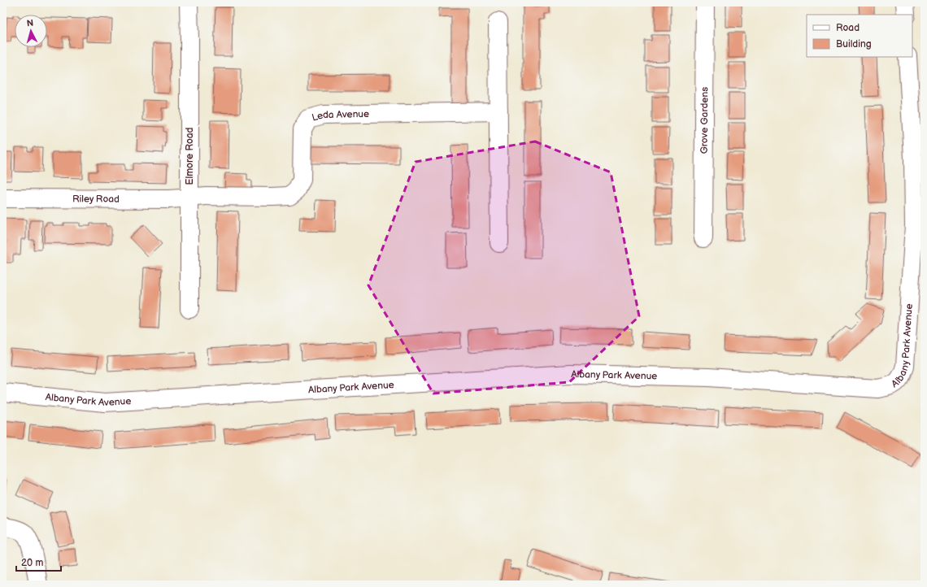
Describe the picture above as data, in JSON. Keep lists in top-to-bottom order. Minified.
{"streets":{"street":["Leda Avenue","Grove Gardens","Elmore Road","Riley Road","Albany Park Avenue"]},"crossings":[["Leda Avenue","Elmore Road"],["Leda Avenue","Riley Road"],["Elmore Road","Riley Road"]],"legend":["Road","Building"],"scale_bar":"20 m","north":"top"}
